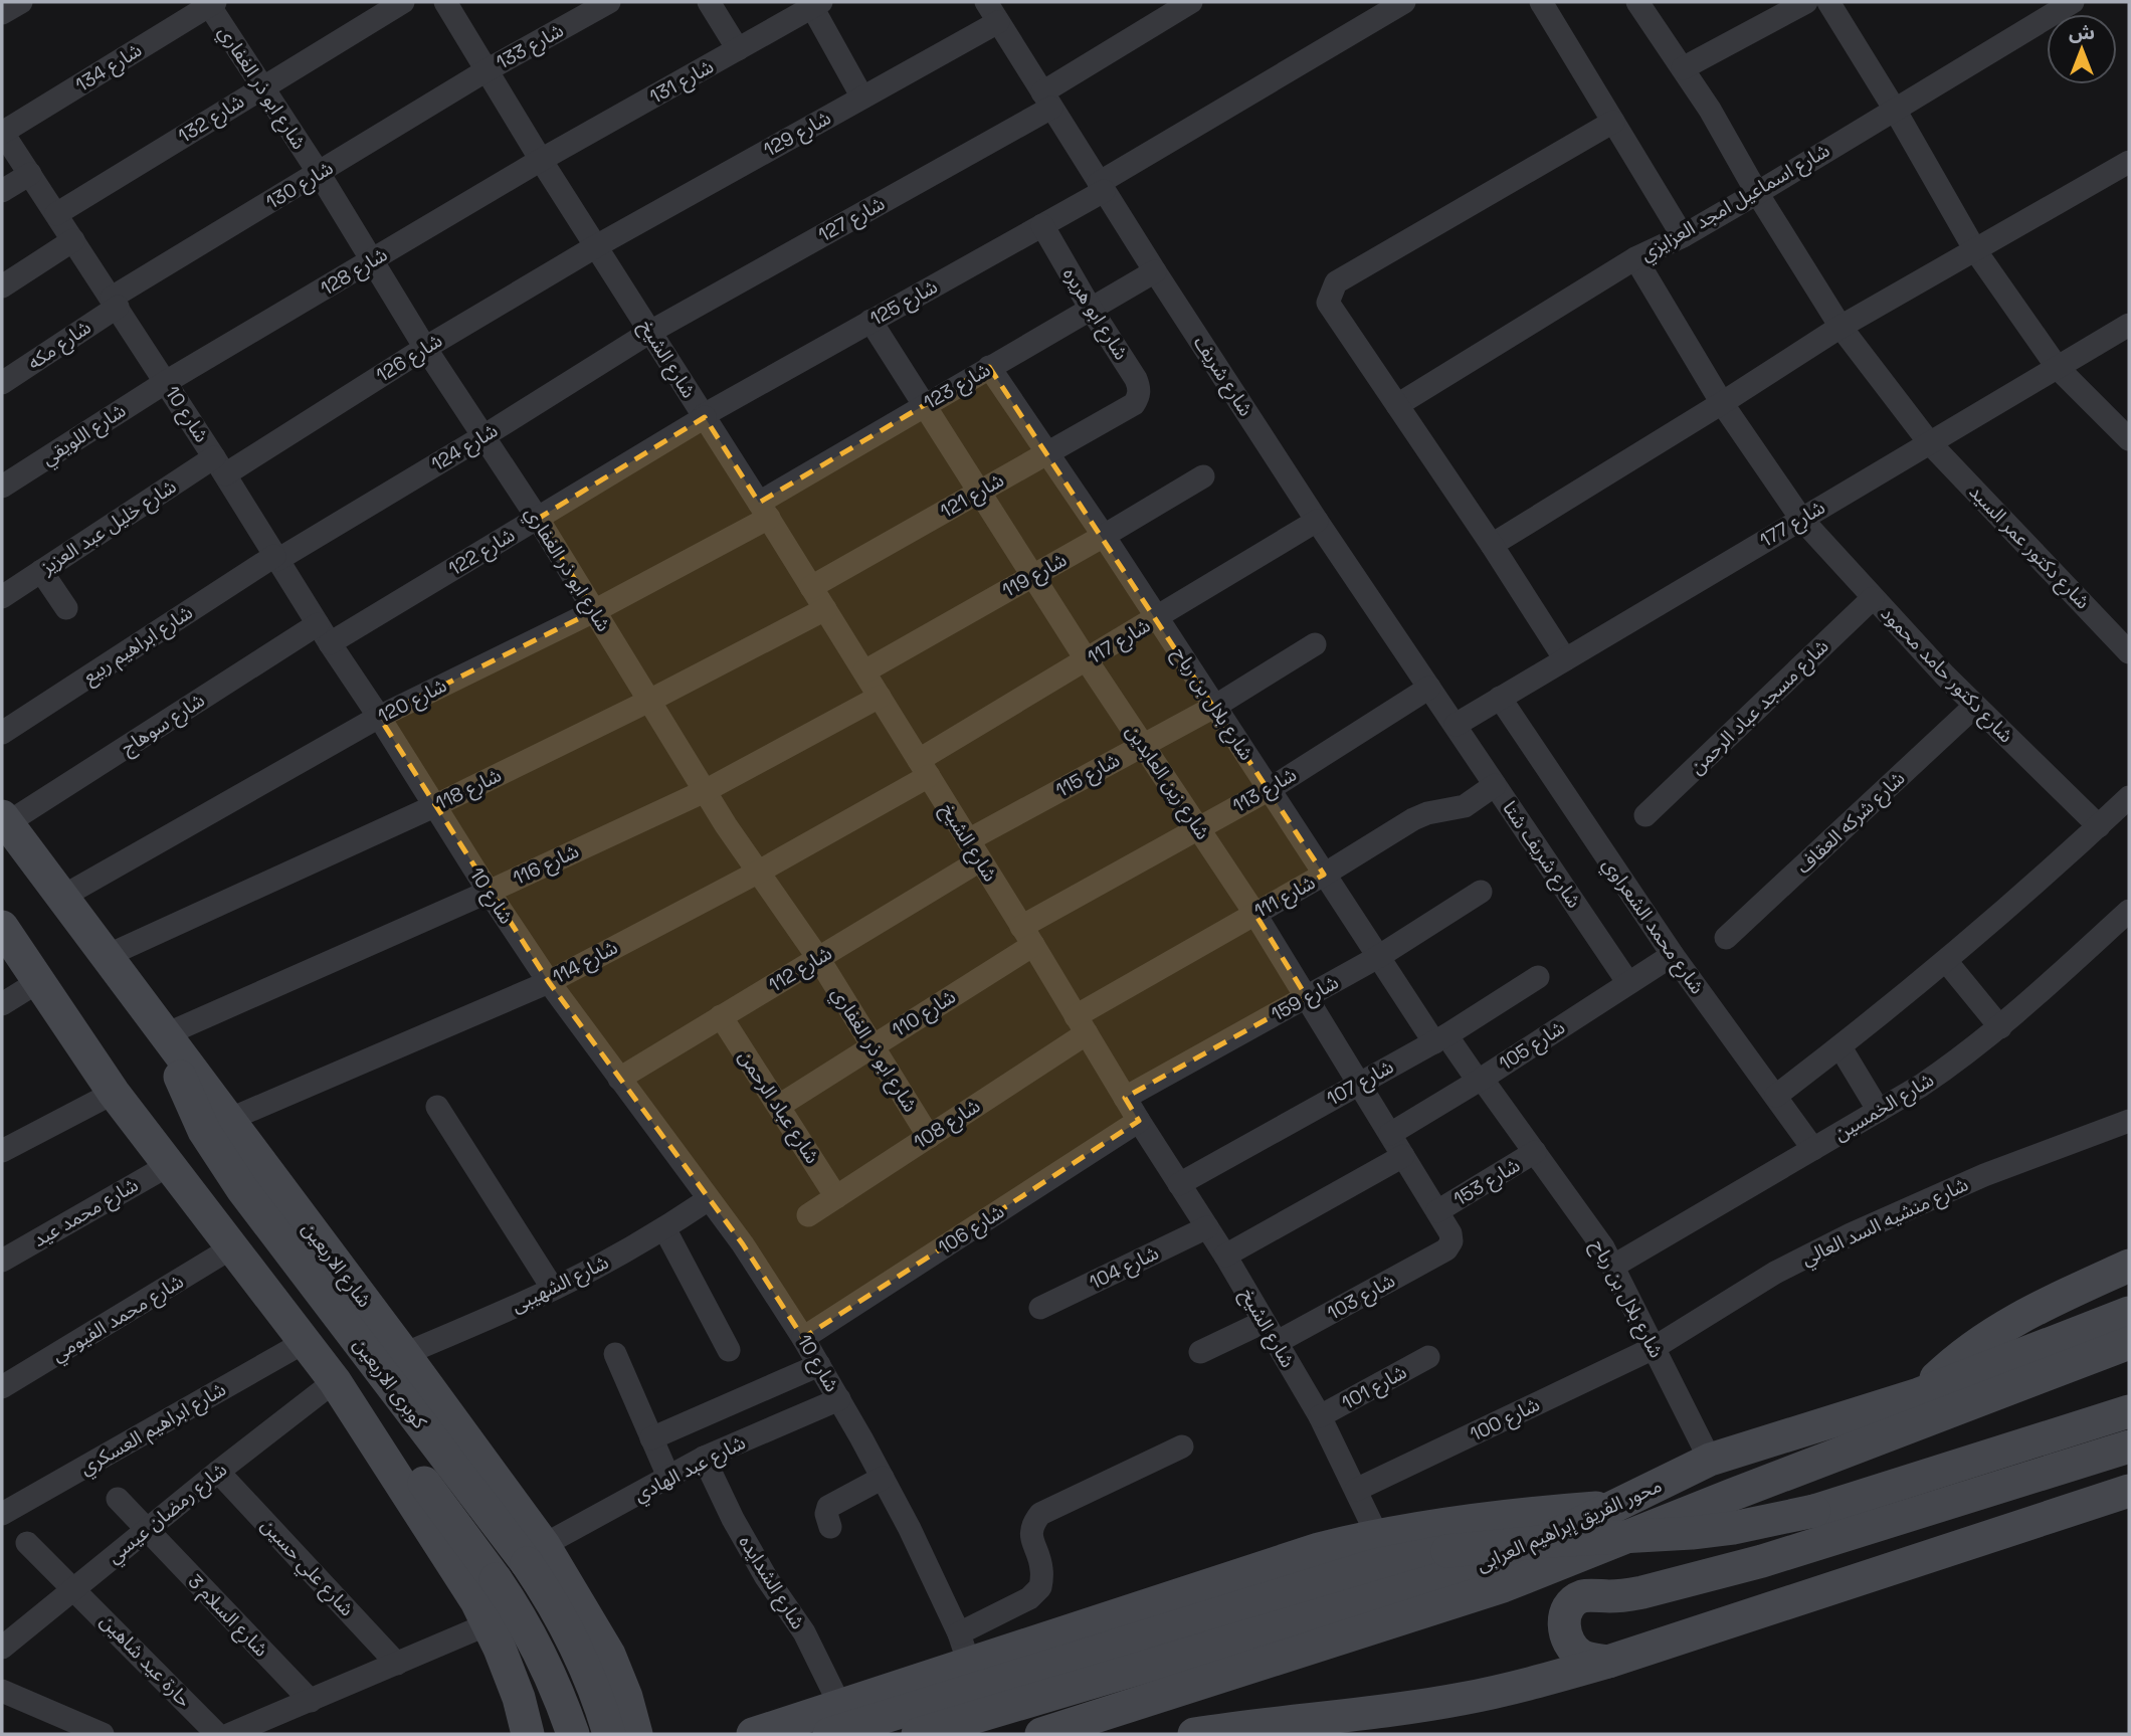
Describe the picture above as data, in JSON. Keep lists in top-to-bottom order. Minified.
{"streets":{"main road":["شارع الاربعين","كوبرى الاربعين","محور الفريق إبراهيم العرابى"],"street":["شارع 133","شارع 134","شارع 131","شارع ابو ذر الغفاري","شارع 132","شارع 129","شارع 130","شارع اسماعيل امجد العزايزي","شارع 127","شارع 128","شارع 125","شارع ابو هريره","شارع مكه","شارع 126","شارع الشيخ","شارع شريف","شارع 123","شارع 10","شارع اللويقي","شارع 124","شارع 121","شارع 177","شارع خليل عبد العزيز","شارع دكتور عمر السيد","شارع 122","شارع 119","شارع 117","شارع ابراهيم ربيع","شارع دكتور حامد محمود","شارع 120","شارع بلال بن رباح","شارع مسجد عباد الرحمن","شارع سوهاج","شارع 115","شارع زين العابدين","شارع 118","شارع 113","شارع شركه العقاف","شارع شريف شتا","شارع 116","شارع 111","شارع محمد الشعراوي","شارع 114","شارع 112","شارع 159","شارع 110","شارع 105","شارع 107","شارع عباد الرحمن","شارع الخمسين","شارع 108","شارع 153","شارع محمد عيد","شارع منشيه السد العالي","شارع 106","شارع 104","شارع الشهيبى","شارع 103","شارع محمد الفيومي","شارع 101","شارع 100","شارع ابراهيم العسكري","شارع عبد الهادي","شارع رمضان عيسي","شارع علي حسين","شارع الشدايده","شارع السلام 3","حارة عيد شاهين"]},"crossings":[["شارع 133","شارع 130"],["شارع 133","شارع الشيخ"],["شارع 134","شارع ابو ذر الغفاري"],["شارع 134","شارع 10"],["شارع 131","شارع 128"],["شارع 131","شارع الشيخ"],["شارع ابو ذر الغفاري","شارع 132"],["شارع ابو ذر الغفاري","شارع 130"],["شارع ابو ذر الغفاري","شارع 128"],["شارع ابو ذر الغفاري","شارع 126"],["شارع ابو ذر الغفاري","شارع 124"],["شارع ابو ذر الغفاري","شارع 122"],["شارع ابو ذر الغفاري","شارع 120"],["شارع ابو ذر الغفاري","شارع 118"],["شارع ابو ذر الغفاري","شارع 116"],["شارع ابو ذر الغفاري","شارع 114"],["شارع ابو ذر الغفاري","شارع 112"],["شارع ابو ذر الغفاري","شارع 110"],["شارع ابو ذر الغفاري","شارع 108"],["شارع 132","شارع 10"],["شارع 129","شارع 126"],["شارع 129","شارع الشيخ"],["شارع 129","شارع شريف"],["شارع 130","شارع مكه"],["شارع 130","شارع الشيخ"],["شارع 130","شارع 10"],["شارع اسماعيل امجد العزايزي","شارع دكتور عمر السيد"],["شارع اسماعيل امجد العزايزي","شارع دكتور حامد محمود"],["شارع 127","شارع الشيخ"],["شارع 127","شارع شريف"],["شارع 127","شارع 124"],["شارع 128","شارع الشيخ"],["شارع 128","شارع 10"],["شارع 128","شارع اللويقي"],["شارع 125","شارع ابو هريره"],["شارع 125","شارع الشيخ"],["شارع 125","شارع شريف"],["شارع 125","شارع 122"],["شارع 125","شارع زين العابدين"],["شارع ابو هريره","شارع 123"],["شارع ابو هريره","شارع 121"],["شارع مكه","شارع 10"],["شارع 126","شارع الشيخ"],["شارع 126","شارع 10"],["شارع 126","شارع خليل عبد العزيز"],["شارع الشيخ","شارع 123"],["شارع الشيخ","شارع 124"],["شارع الشيخ","شارع 121"],["شارع الشيخ","شارع 122"],["شارع الشيخ","شارع 119"],["شارع الشيخ","شارع 117"],["شارع الشيخ","شارع 120"],["شارع الشيخ","شارع 115"],["شارع الشيخ","شارع 118"],["شارع الشيخ","شارع 113"],["شارع الشيخ","شارع 116"],["شارع الشيخ","شارع 111"],["شارع الشيخ","شارع 114"],["شارع الشيخ","شارع 112"],["شارع الشيخ","شارع 159"],["شارع الشيخ","شارع 110"],["شارع الشيخ","شارع 107"],["شارع الشيخ","شارع 108"],["شارع الشيخ","شارع 106"],["شارع الشيخ","شارع 104"],["شارع الشيخ","شارع 103"],["شارع الشيخ","شارع 101"],["شارع الشيخ","شارع 100"],["شارع شريف","شارع 123"],["شارع شريف","شارع 177"],["شارع شريف","شارع 117"],["شارع شريف","شارع 113"],["شارع شريف","شارع شريف شتا"],["شارع 123","شارع 120"],["شارع 123","شارع بلال بن رباح"],["شارع 123","شارع زين العابدين"],["شارع 10","شارع اللويقي"],["شارع 10","شارع 124"],["شارع 10","شارع خليل عبد العزيز"],["شارع 10","شارع 122"],["شارع 10","شارع ابراهيم ربيع"],["شارع 10","شارع 120"],["شارع 10","شارع سوهاج"],["شارع 10","شارع 118"],["شارع 10","شارع 116"],["شارع 10","شارع 114"],["شارع 10","شارع 112"],["شارع 10","شارع 106"],["شارع 10","شارع الشهيبى"],["شارع 10","شارع عبد الهادي"],["شارع 124","شارع ابراهيم ربيع"],["شارع 121","شارع بلال بن رباح"],["شارع 121","شارع زين العابدين"],["شارع 177","شارع دكتور عمر السيد"],["شارع 177","شارع دكتور حامد محمود"],["شارع 177","شارع شريف شتا"],["شارع 177","شارع محمد الشعراوي"],["شارع 122","شارع سوهاج"],["شارع 119","شارع بلال بن رباح"],["شارع 119","شارع زين العابدين"],["شارع 117","شارع بلال بن رباح"],["شارع 117","شارع زين العابدين"],["شارع 117","شارع 114"],["شارع دكتور حامد محمود","شارع مسجد عباد الرحمن"],["شارع دكتور حامد محمود","شارع شركه العقاف"],["شارع 120","شارع الاربعين"],["شارع بلال بن رباح","شارع 115"],["شارع بلال بن رباح","شارع 113"],["شارع بلال بن رباح","شارع 111"],["شارع بلال بن رباح","شارع 159"],["شارع بلال بن رباح","شارع 105"],["شارع بلال بن رباح","شارع 107"],["شارع بلال بن رباح","شارع الخمسين"],["شارع بلال بن رباح","شارع 153"],["شارع بلال بن رباح","شارع منشيه السد العالي"],["شارع بلال بن رباح","شارع 100"],["شارع بلال بن رباح","محور الفريق إبراهيم العرابى"],["شارع سوهاج","شارع الاربعين"],["شارع 115","شارع زين العابدين"],["شارع 115","شارع 112"],["شارع زين العابدين","شارع 113"],["شارع زين العابدين","شارع 111"],["شارع زين العابدين","شارع 159"],["شارع زين العابدين","شارع 105"],["شارع زين العابدين","شارع 107"],["شارع زين العابدين","شارع 153"],["شارع زين العابدين","شارع 103"],["شارع 118","شارع الاربعين"],["شارع 113","شارع 110"],["شارع شريف شتا","شارع 111"],["شارع شريف شتا","شارع 105"],["شارع 116","شارع الاربعين"],["شارع 116","كوبرى الاربعين"],["شارع 111","شارع 108"],["شارع محمد الشعراوي","شارع 105"],["شارع محمد الشعراوي","شارع الخمسين"],["شارع 114","شارع الاربعين"],["شارع 112","شارع عباد الرحمن"],["شارع 110","شارع عباد الرحمن"],["شارع عباد الرحمن","شارع 108"],["شارع منشيه السد العالي","شارع 100"],["شارع الاربعين","شارع الشهيبى"],["شارع الاربعين","كوبرى الاربعين"],["شارع الاربعين","شارع عبد الهادي"],["كوبرى الاربعين","شارع عبد الهادي"],["شارع عبد الهادي","شارع الشدايده"],["شارع رمضان عيسي","شارع علي حسين"],["شارع رمضان عيسي","شارع السلام 3"],["شارع رمضان عيسي","حارة عيد شاهين"]],"north":"top"}
